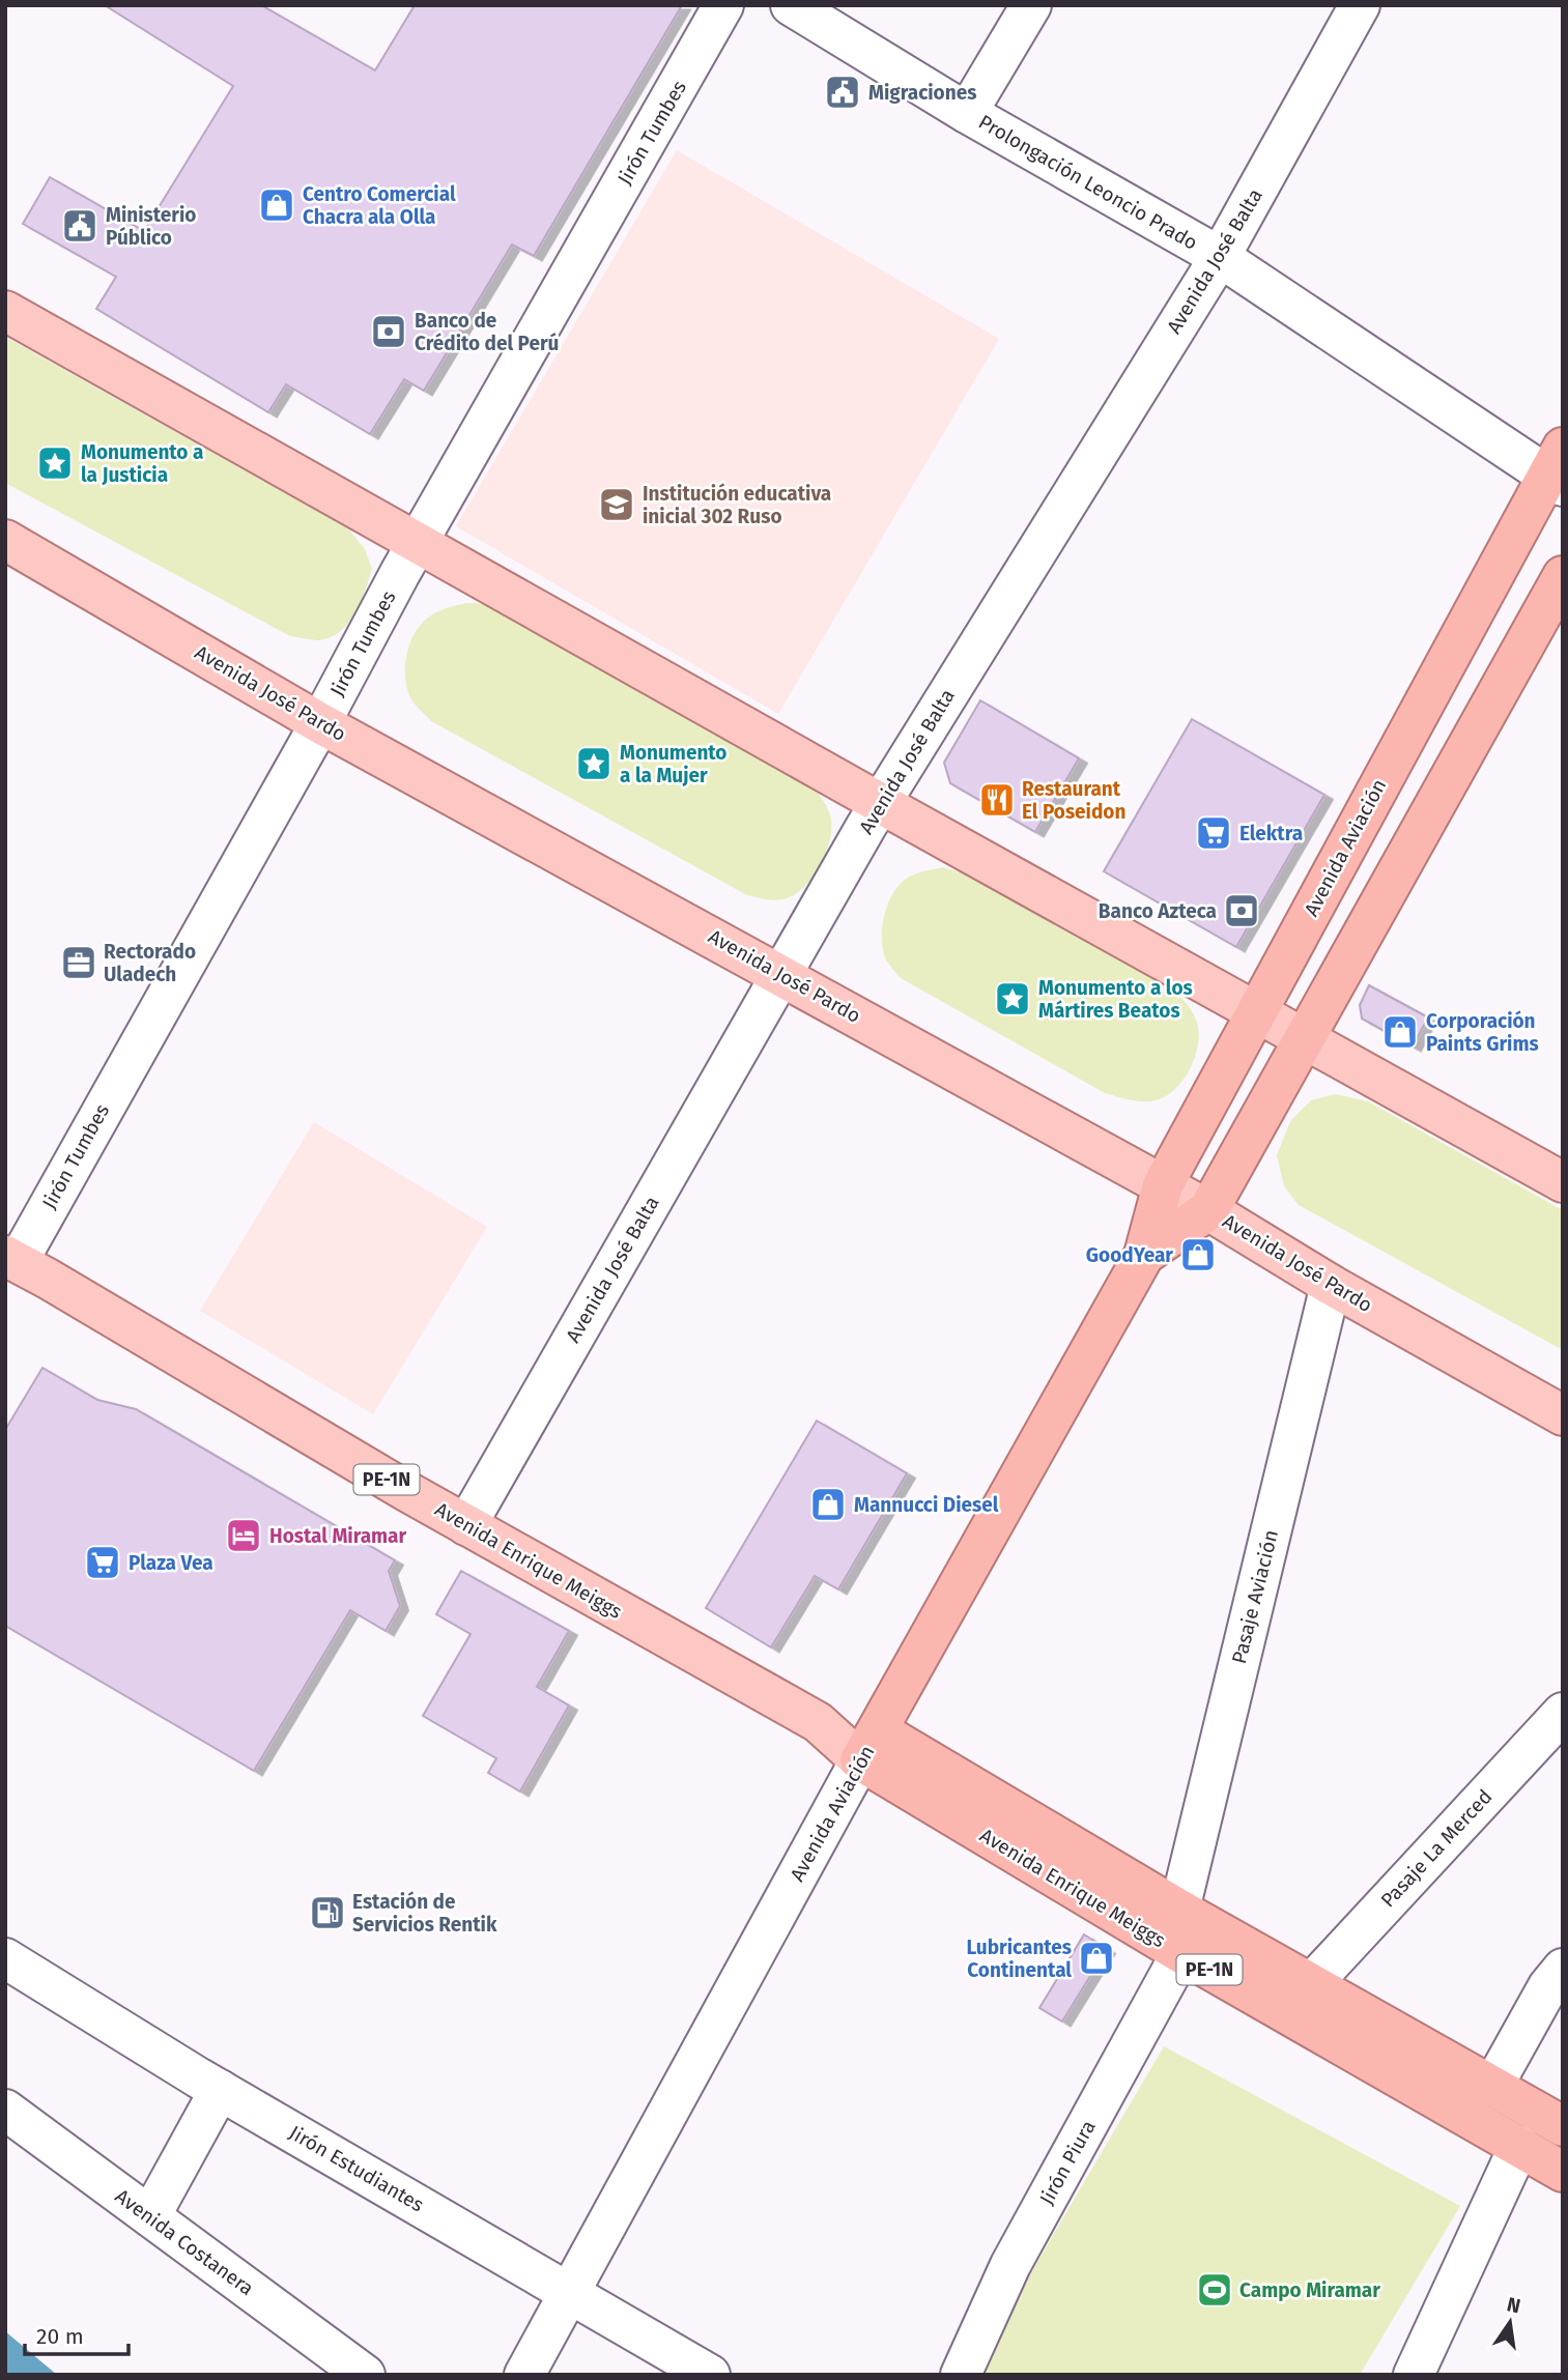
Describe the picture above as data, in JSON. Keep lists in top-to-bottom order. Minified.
{"streets":{"highway":["Avenida Aviación","PE-1N","Avenida Enrique Meiggs"],"main road":["Avenida José Pardo"],"street":["Jirón Tumbes","Prolongación Leoncio Prado","Avenida José Balta","Pasaje Aviación","Pasaje La Merced","Jirón Piura","Jirón Estudiantes","Avenida Costanera"]},"crossings":[["Jirón Tumbes","Avenida José Pardo"],["Jirón Tumbes","Avenida Enrique Meiggs"],["Prolongación Leoncio Prado","Avenida José Balta"],["Prolongación Leoncio Prado","Avenida Aviación"],["Avenida José Balta","Avenida José Pardo"],["Avenida José Balta","Avenida Enrique Meiggs"],["Avenida José Pardo","Avenida Aviación"],["Avenida José Pardo","Pasaje Aviación"],["Avenida Aviación","Avenida Enrique Meiggs"],["Avenida Aviación","Jirón Estudiantes"],["Avenida Enrique Meiggs","Pasaje Aviación"],["Avenida Enrique Meiggs","Pasaje La Merced"],["Avenida Enrique Meiggs","Jirón Piura"]],"places":{"public building":["Migraciones","Ministerio Público"],"shop":["Centro Comercial Chacra ala Olla","Corporación Paints Grims","GoodYear","Mannucci Diesel","Lubricantes Continental"],"bank":["Banco de Crédito del Perú","Banco Azteca"],"place":["Monumento a la Justicia","Monumento a la Mujer","Monumento a los Mártires Beatos"],"school or university":["Institución educativa inicial 302 Ruso"],"restaurant":["Restaurant El Poseidon"],"supermarket":["Elektra","Plaza Vea"],"office":["Rectorado Uladech"],"hotel":["Hostal Miramar"],"fuel station":["Estación de Servicios Rentik"],"sports":["Campo Miramar"]},"scale_bar":"20 m","north":"top"}
